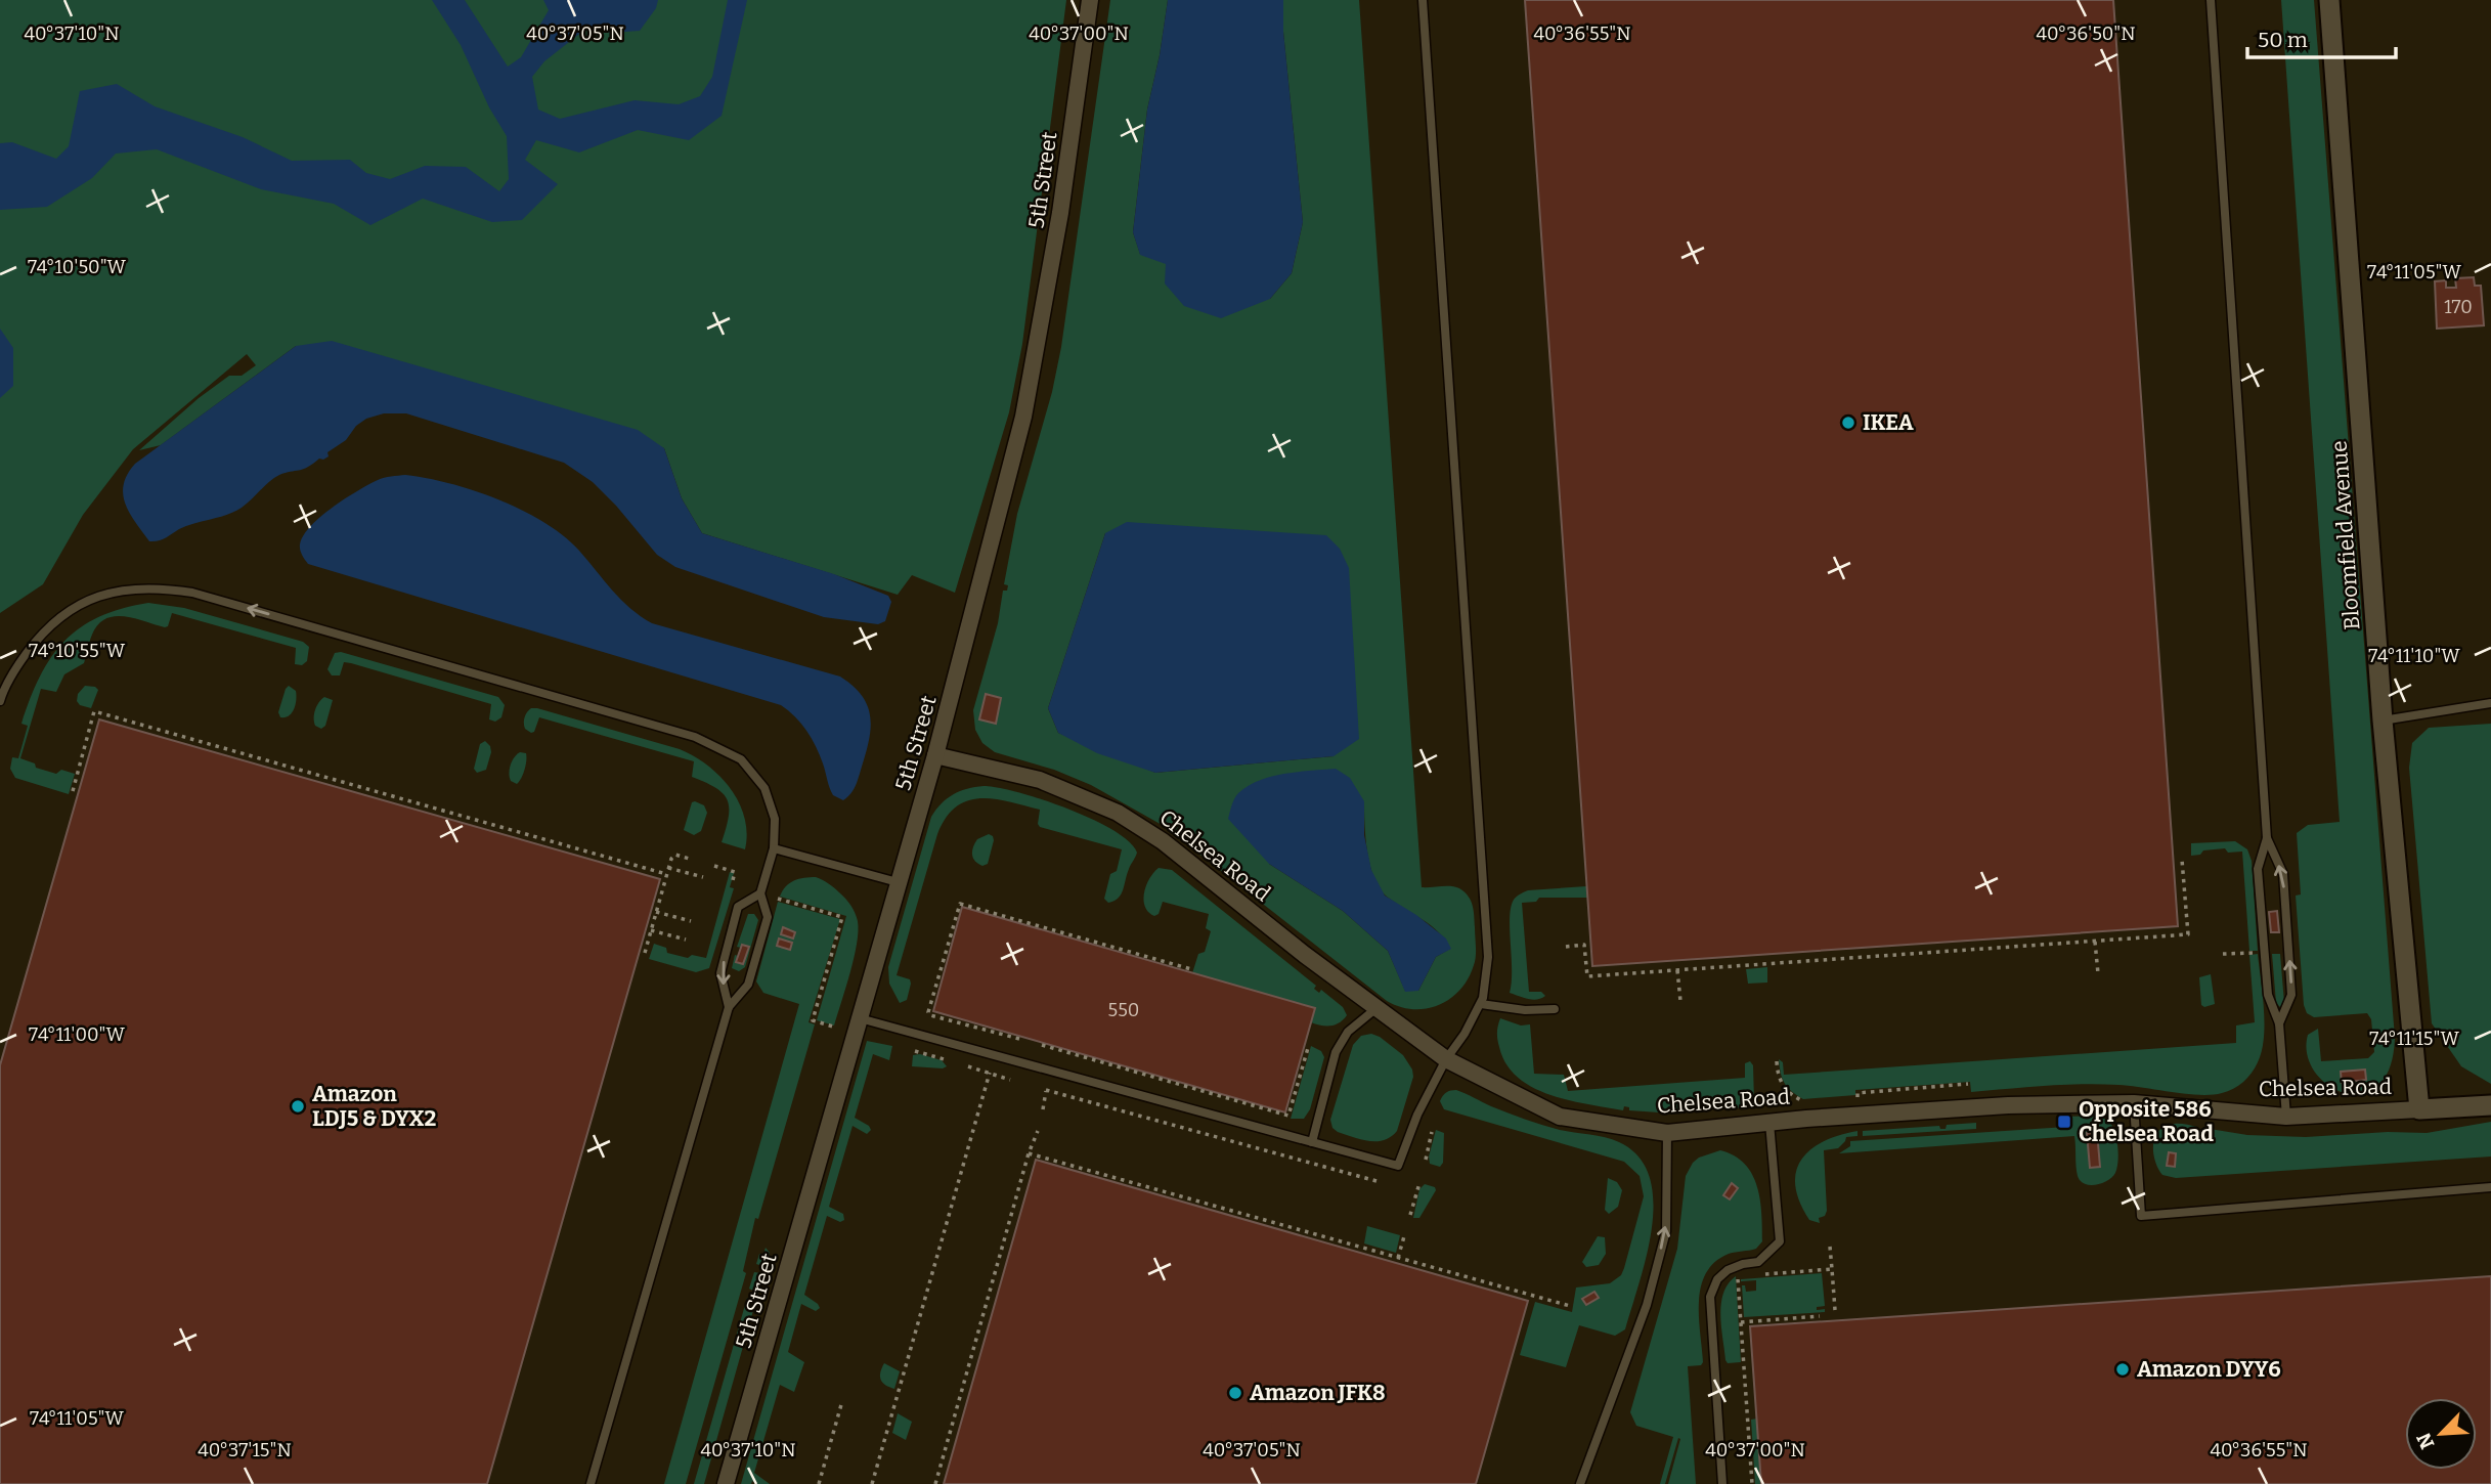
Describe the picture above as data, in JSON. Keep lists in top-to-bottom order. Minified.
{"streets":{"street":["5th Street","Bloomfield Avenue","Chelsea Road"]},"crossings":[["5th Street","Chelsea Road"],["Bloomfield Avenue","Chelsea Road"]],"places":{"other":["IKEA","Amazon LDJ5 & DYX2","Amazon DYY6","Amazon JFK8"],"transit":["Opposite 586 Chelsea Road"]},"house_numbers":["170","550"],"scale_bar":"50 m","north":"bottom left","coordinates":["40°37'10\"N","40°37'05\"N","40°37'00\"N","40°36'55\"N","40°36'50\"N","74°10'50\"W","74°11'05\"W","74°10'55\"W","74°11'10\"W","74°11'00\"W","74°11'15\"W","40°37'15\"N"]}
